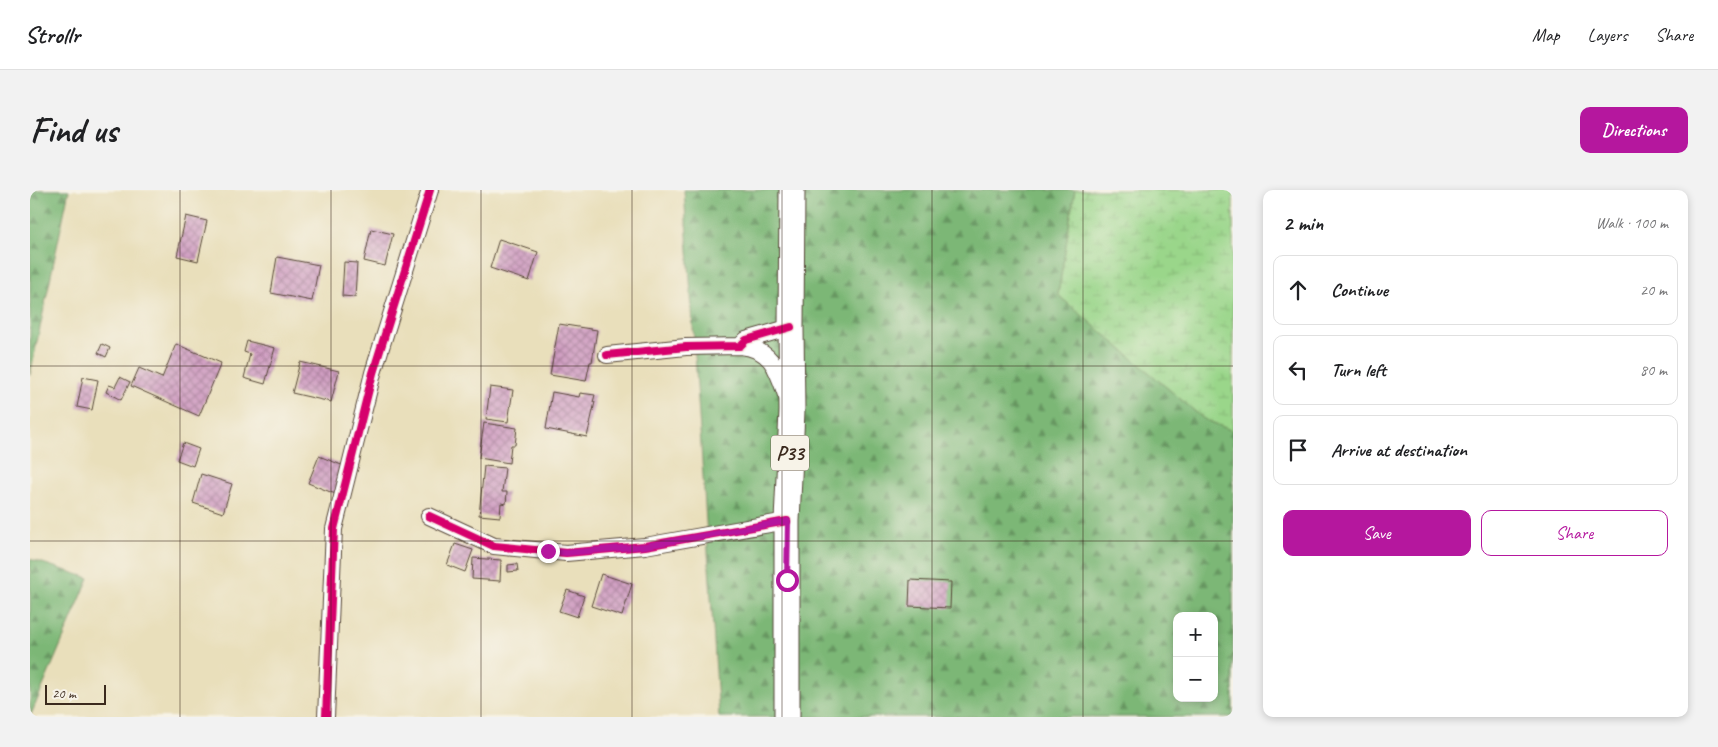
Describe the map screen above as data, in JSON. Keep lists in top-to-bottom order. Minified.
{"streets":{"main road":["P33"]},"scale_bar":"20 m","page":{"header":"Strollr","nav":["Map","Layers","Share"],"buttons":["Directions",["Save","Share"]],"title":"Find us","heading":["2 min","Walk · 100 m"],"list":[["Continue","20 m"],["Turn left","80 m"],"Arrive at destination"],"map_buttons":["+","−"],"scale":"20 m"}}
